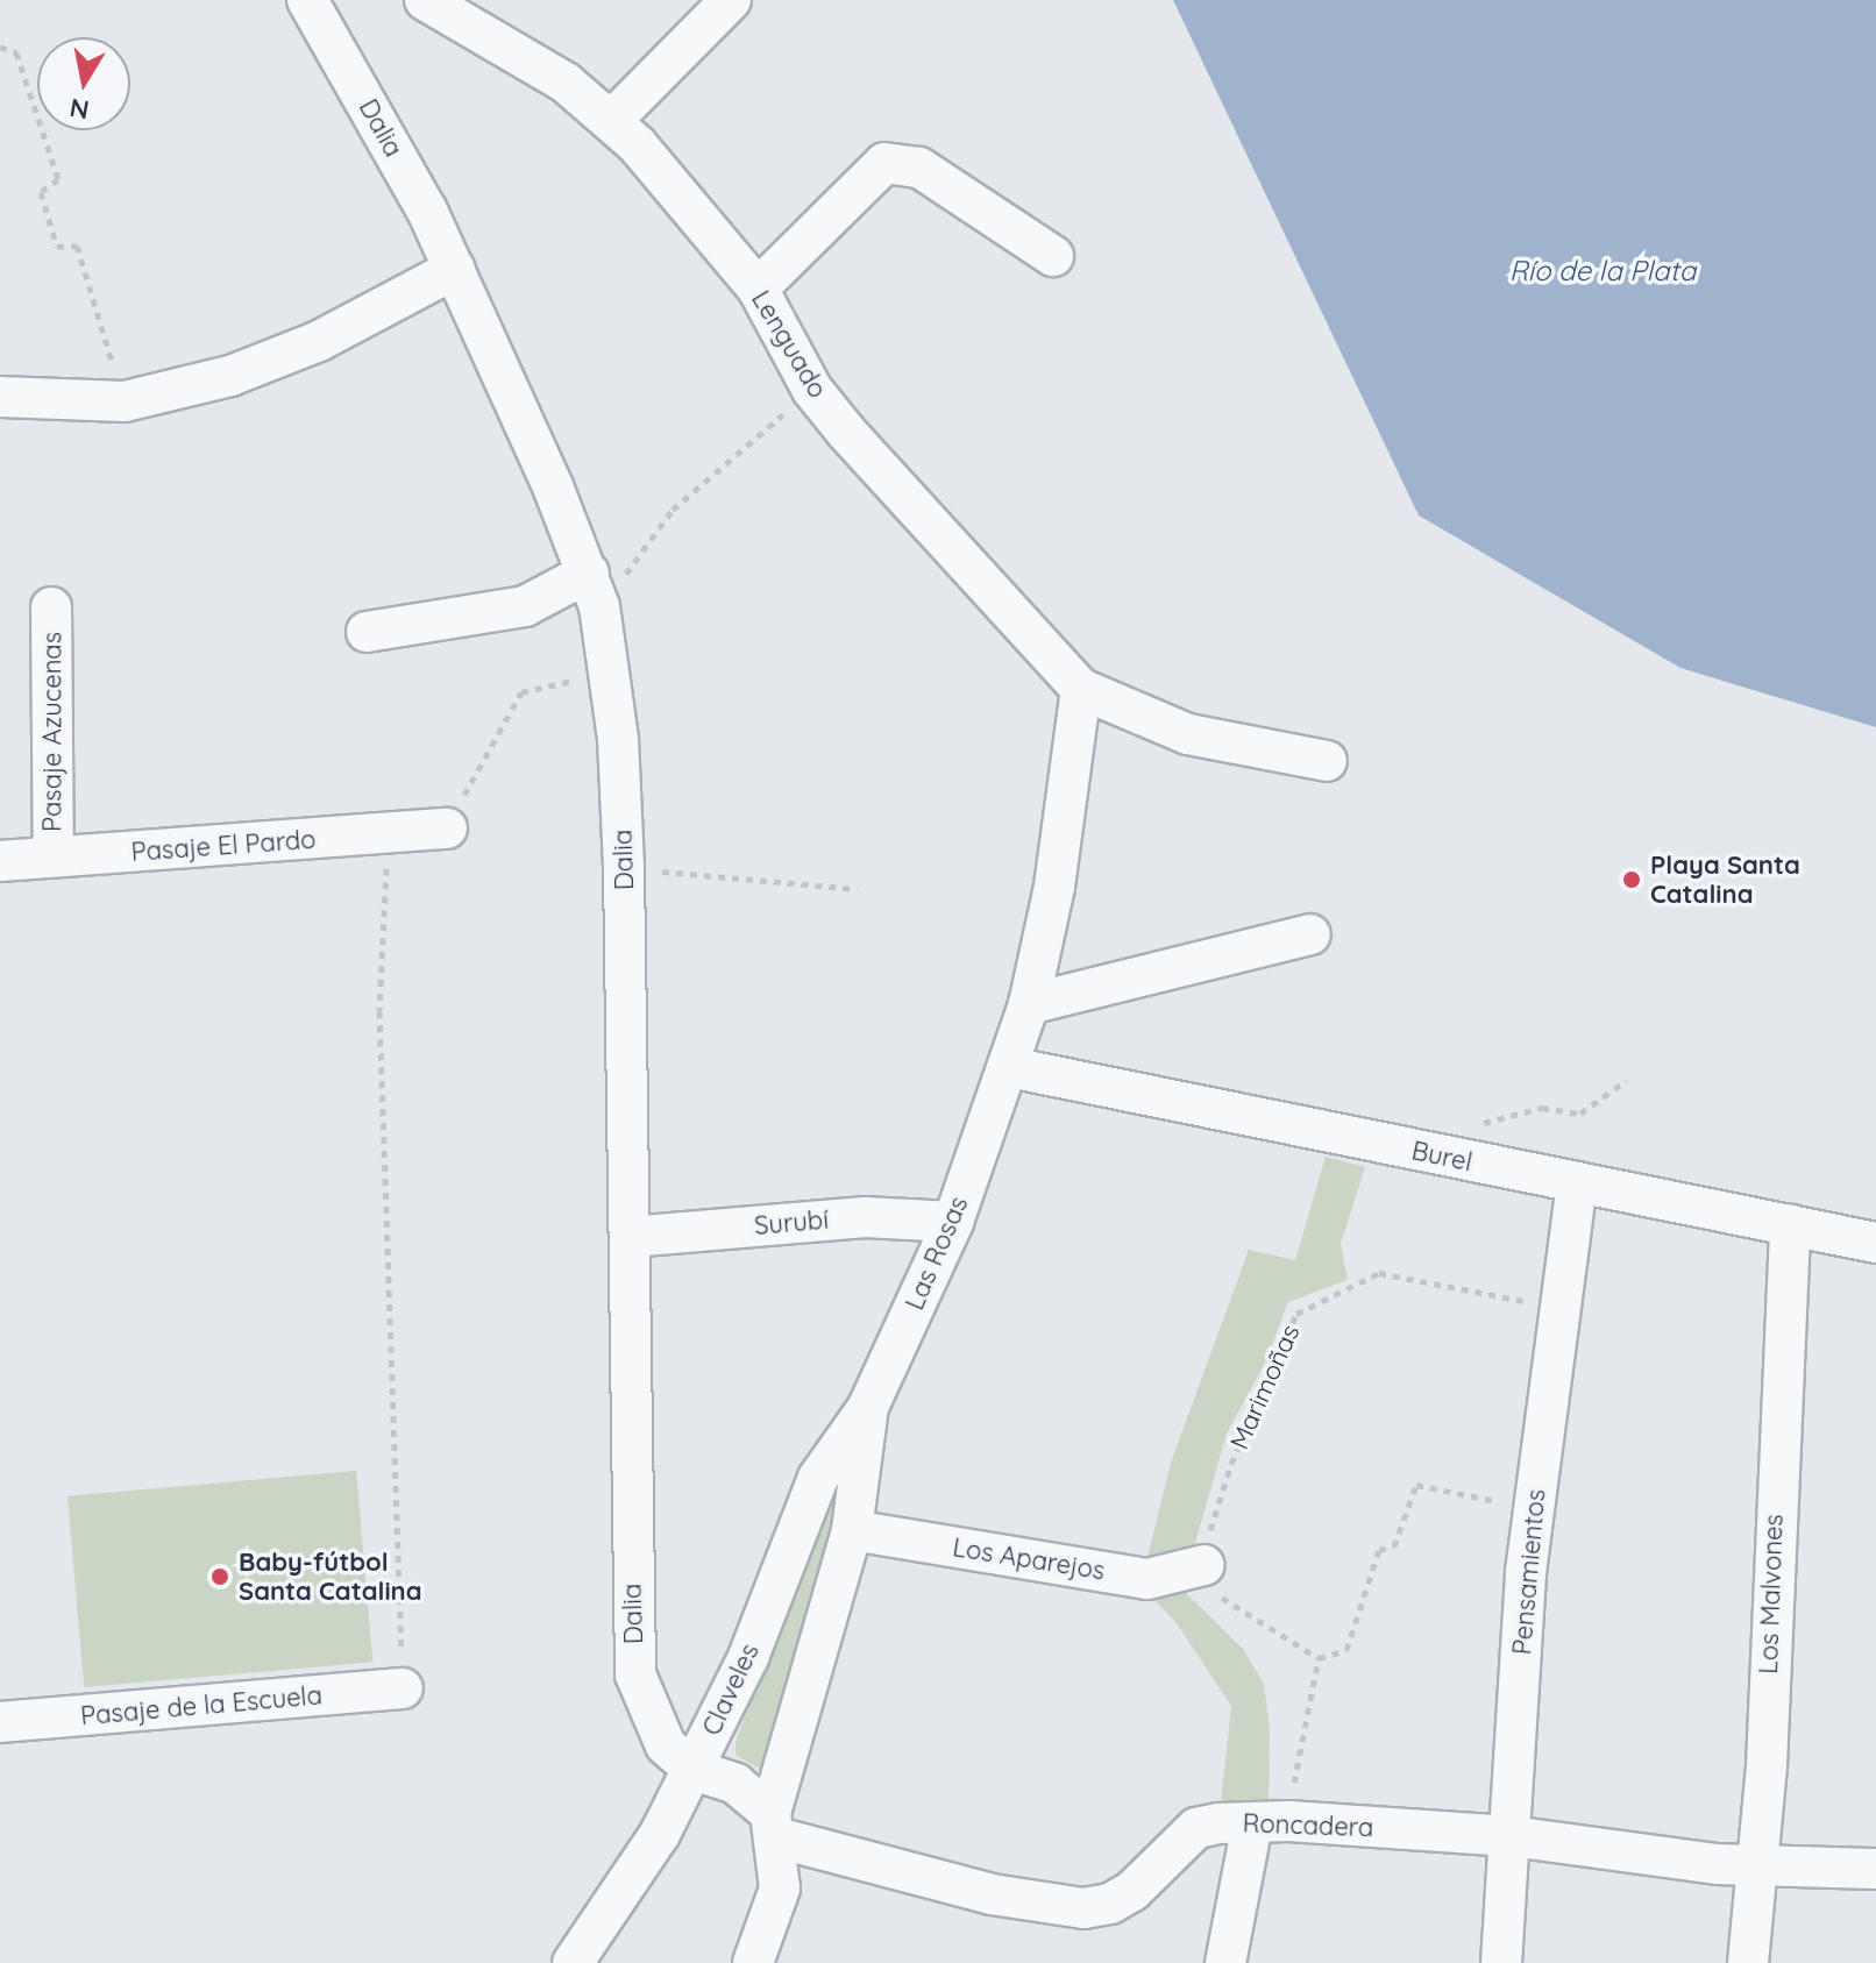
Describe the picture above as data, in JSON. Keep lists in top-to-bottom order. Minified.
{"streets":{"street":["Dalia","Lenguado","Pasaje Azucenas","Pasaje El Pardo","Burel","Surubí","Las Rosas","Los Aparejos","Pensamientos","Los Malvones","Claveles","Pasaje de la Escuela","Roncadera"],"path":["Marimoñas"]},"crossings":[["Dalia","Surubí"],["Dalia","Claveles"],["Lenguado","Las Rosas"],["Pasaje Azucenas","Pasaje El Pardo"],["Burel","Las Rosas"],["Burel","Pensamientos"],["Burel","Los Malvones"],["Surubí","Las Rosas"],["Las Rosas","Los Aparejos"],["Las Rosas","Claveles"],["Las Rosas","Roncadera"],["Marimoñas","Los Aparejos"],["Marimoñas","Pensamientos"],["Pensamientos","Roncadera"],["Los Malvones","Roncadera"]],"water":["Río de la Plata"],"places":["Playa Santa Catalina","Baby-fútbol Santa Catalina"],"north":"bottom"}
